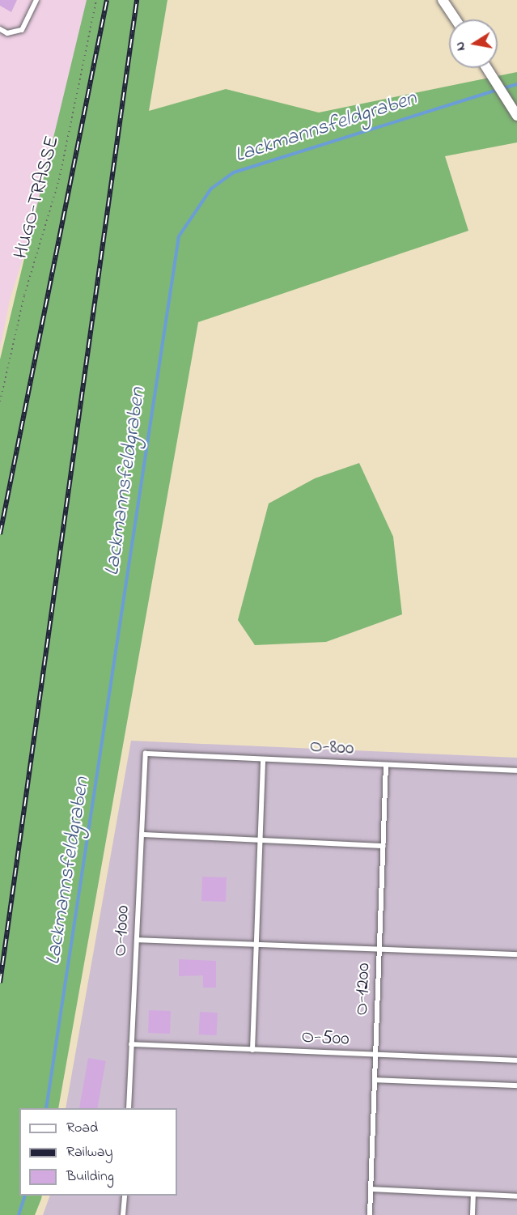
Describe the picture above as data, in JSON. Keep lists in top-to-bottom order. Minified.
{"streets":{"lane":["O-800","O-1000","O-1200","O-500"],"path":["HUGO-TRASSE"]},"crossings":[["O-800","O-1000"],["O-800","O-1200"],["O-1000","O-500"],["O-1200","O-500"]],"water":["Lackmannsfeldgraben"],"legend":["Road","Railway","Building"],"north":"left"}
